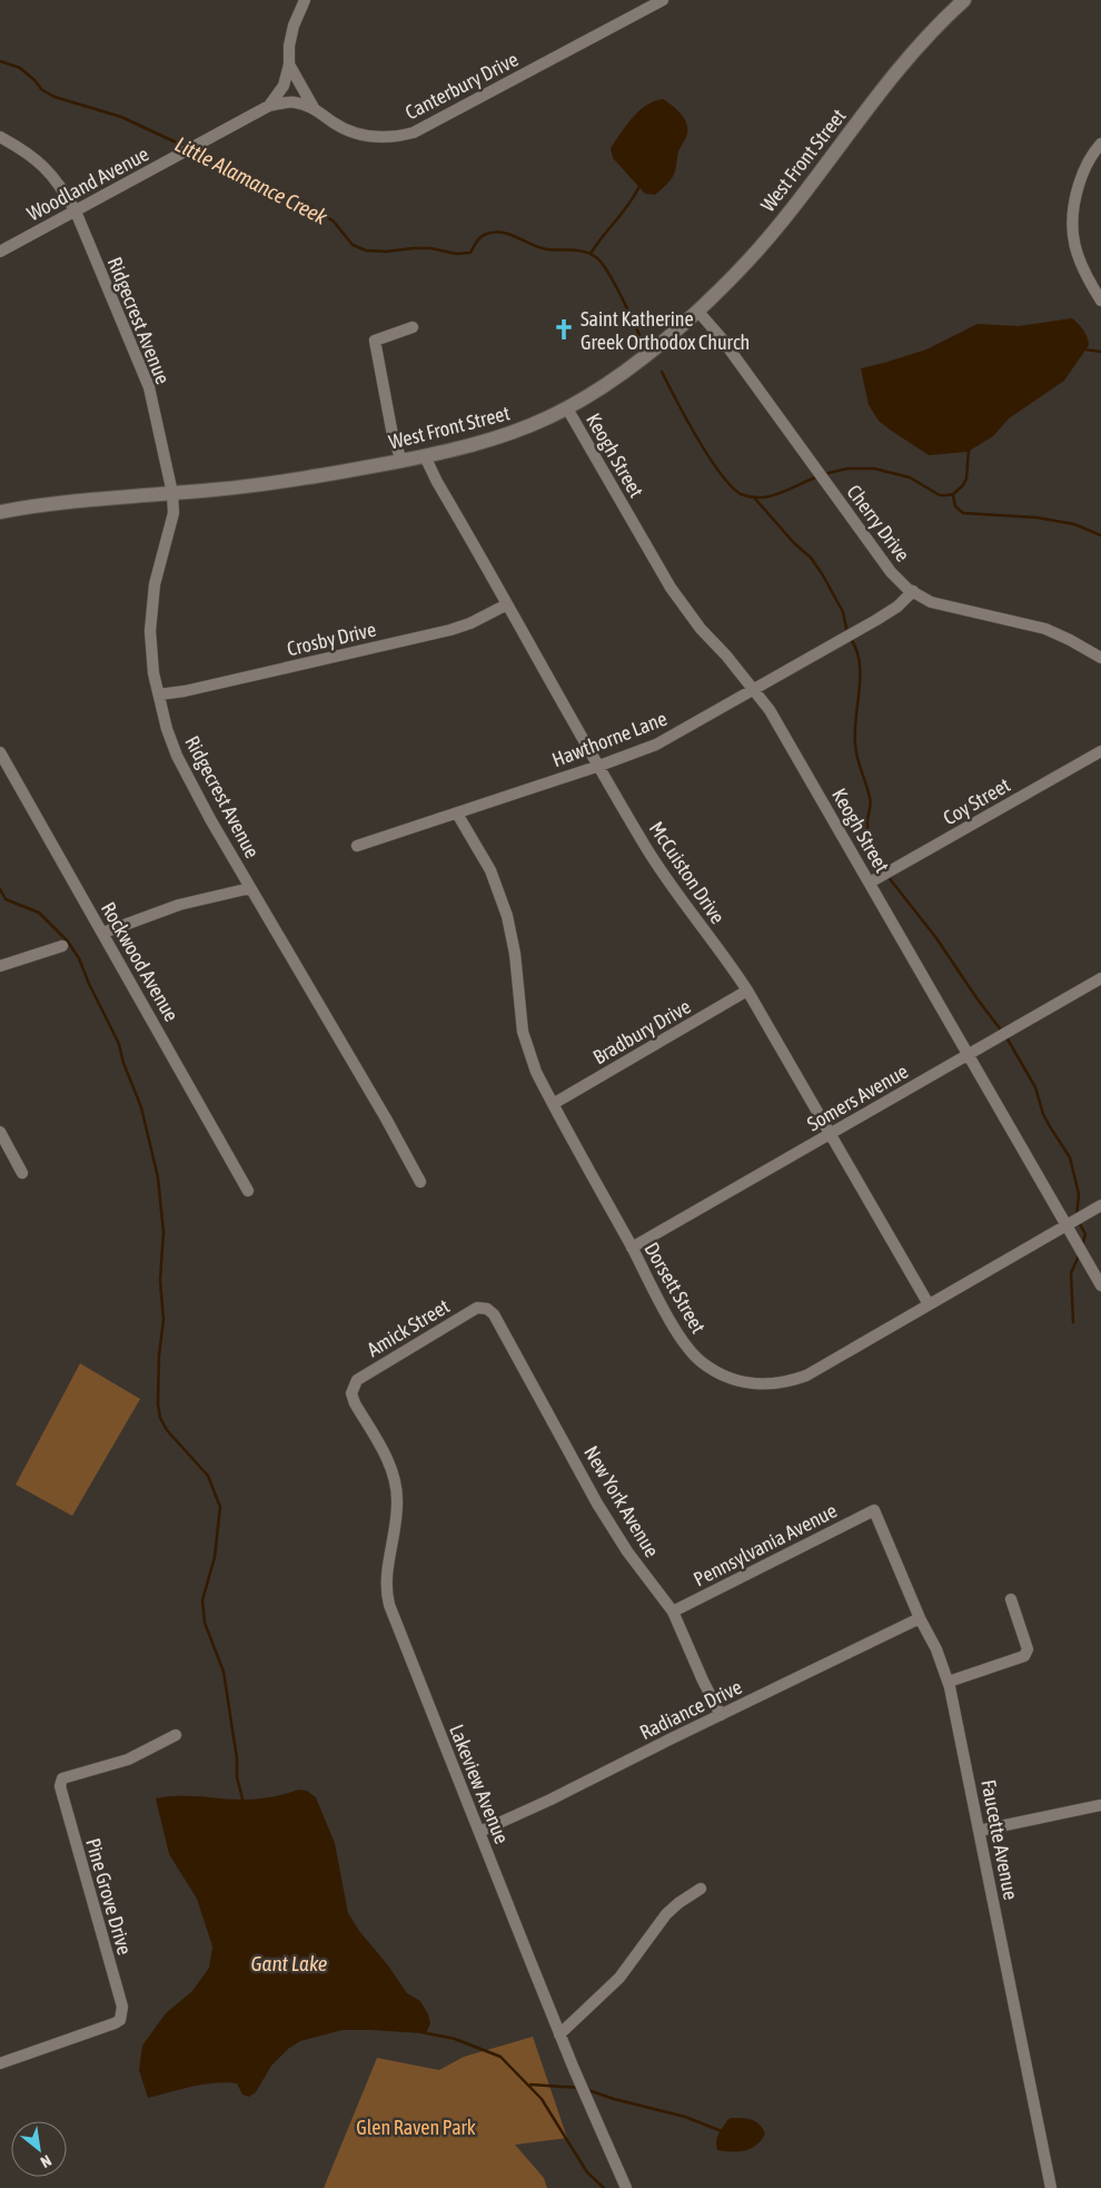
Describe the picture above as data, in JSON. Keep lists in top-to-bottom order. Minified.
{"streets":{"street":["Canterbury Drive","West Front Street","Woodland Avenue","Ridgecrest Avenue","Keogh Street","Cherry Drive","Crosby Drive","Hawthorne Lane","Coy Street","McCuiston Drive","Rockwood Avenue","Bradbury Drive","Somers Avenue","Dorsett Street","Amick Street","New York Avenue","Pennsylvania Avenue","Radiance Drive","Lakeview Avenue","Faucette Avenue","Pine Grove Drive"]},"crossings":[["Canterbury Drive","Woodland Avenue"],["West Front Street","Ridgecrest Avenue"],["West Front Street","Keogh Street"],["West Front Street","Cherry Drive"],["West Front Street","McCuiston Drive"],["Woodland Avenue","Ridgecrest Avenue"],["Ridgecrest Avenue","Crosby Drive"],["Keogh Street","Hawthorne Lane"],["Keogh Street","Coy Street"],["Keogh Street","Somers Avenue"],["Keogh Street","Dorsett Street"],["Cherry Drive","Hawthorne Lane"],["Crosby Drive","McCuiston Drive"],["Hawthorne Lane","McCuiston Drive"],["Hawthorne Lane","Dorsett Street"],["McCuiston Drive","Bradbury Drive"],["McCuiston Drive","Somers Avenue"],["McCuiston Drive","Dorsett Street"],["Bradbury Drive","Dorsett Street"],["Somers Avenue","Dorsett Street"],["Amick Street","New York Avenue"],["Amick Street","Lakeview Avenue"],["New York Avenue","Pennsylvania Avenue"],["New York Avenue","Radiance Drive"],["Pennsylvania Avenue","Faucette Avenue"],["Radiance Drive","Lakeview Avenue"],["Radiance Drive","Faucette Avenue"]],"water":["Little Alamance Creek","Gant Lake"],"parks":["Glen Raven Park"],"places":{"church":["Saint Katherine Greek Orthodox Church"]},"north":"bottom right"}
